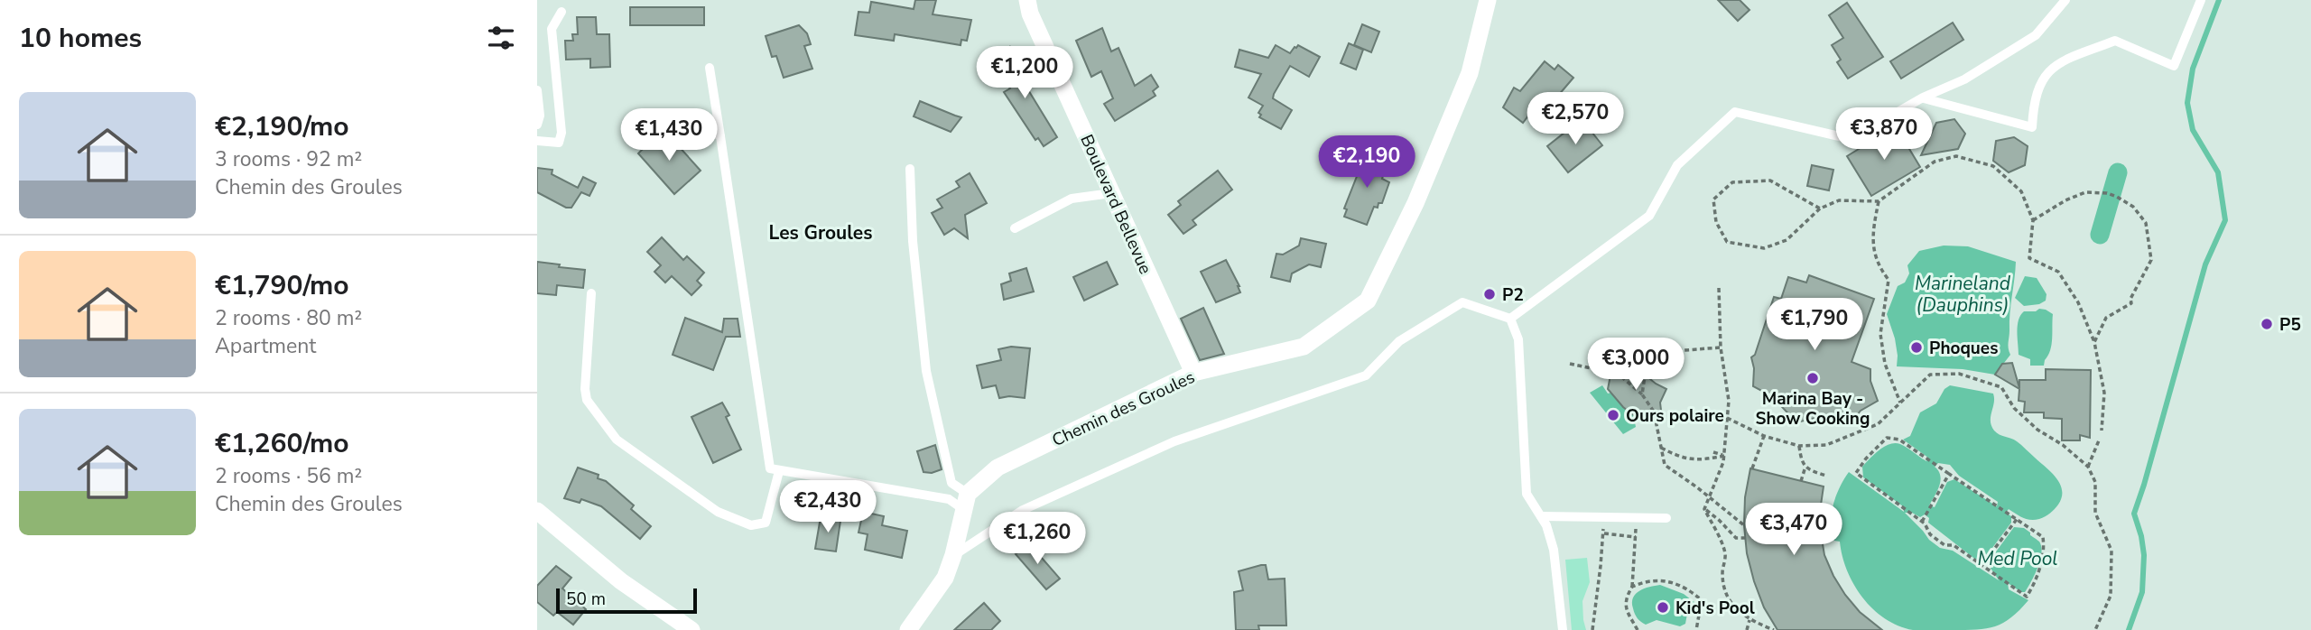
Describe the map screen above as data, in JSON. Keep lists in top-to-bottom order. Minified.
{"streets":{"street":["Boulevard Bellevue","Chemin des Groules"]},"crossings":[["Boulevard Bellevue","Chemin des Groules"]],"districts":["Les Groules"],"water":["Marineland (Dauphins)","Med Pool"],"places":["P2","P5","Phoques","Marina Bay - Show Cooking","Ours polaire","Kid's Pool"],"scale_bar":"50 m","page":{"heading":"10 homes","price":["€1,200","€2,570","€3,870","€1,430","€2,190","€1,790","€3,000","€2,430","€3,470","€1,260"],"list":[{"name":"€2,190/mo","note":"3 rooms · 92 m² · Chemin des Groules"},{"name":"€1,790/mo","note":"2 rooms · 80 m² · Apartment"},{"name":"€1,260/mo","note":"2 rooms · 56 m² · Chemin des Groules"}],"scale":"50 m"}}
